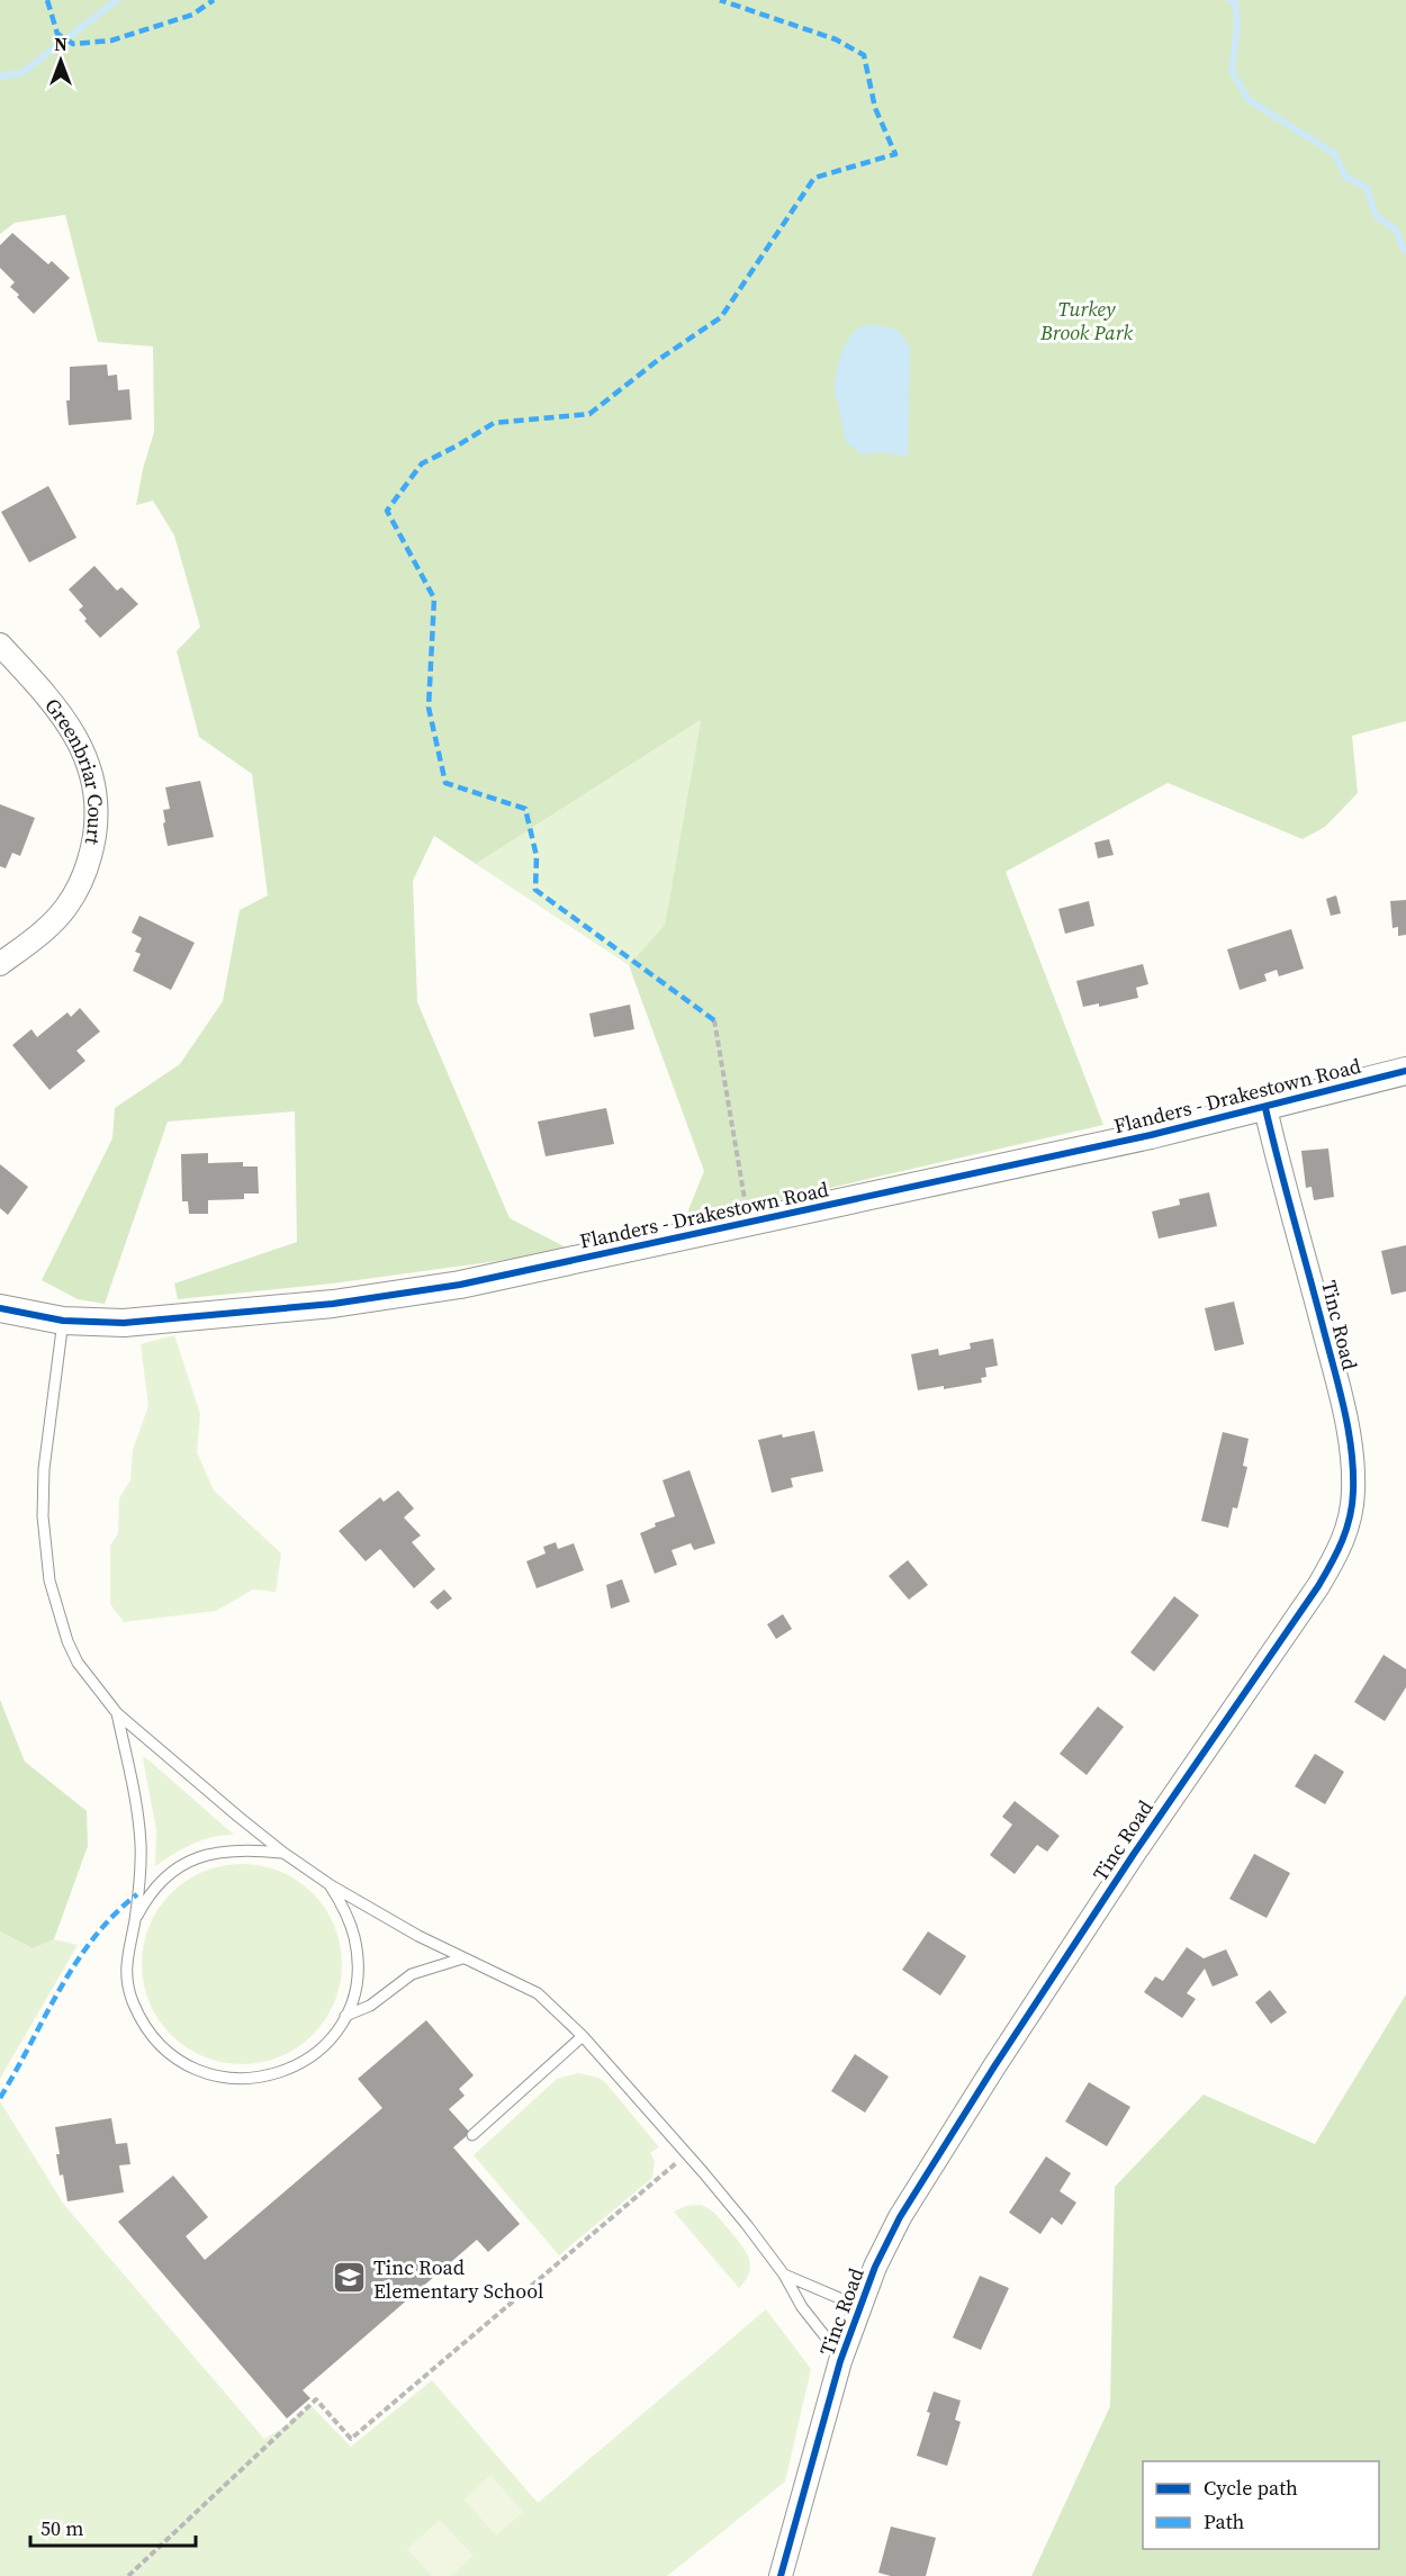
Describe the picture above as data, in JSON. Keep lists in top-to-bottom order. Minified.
{"streets":{"street":["Greenbriar Court","Flanders - Drakestown Road","Tinc Road"]},"crossings":[["Flanders - Drakestown Road","Tinc Road"]],"parks":["Turkey Brook Park"],"places":{"school or university":["Tinc Road Elementary School"]},"legend":["Cycle path","Path"],"scale_bar":"50 m","north":"top"}
